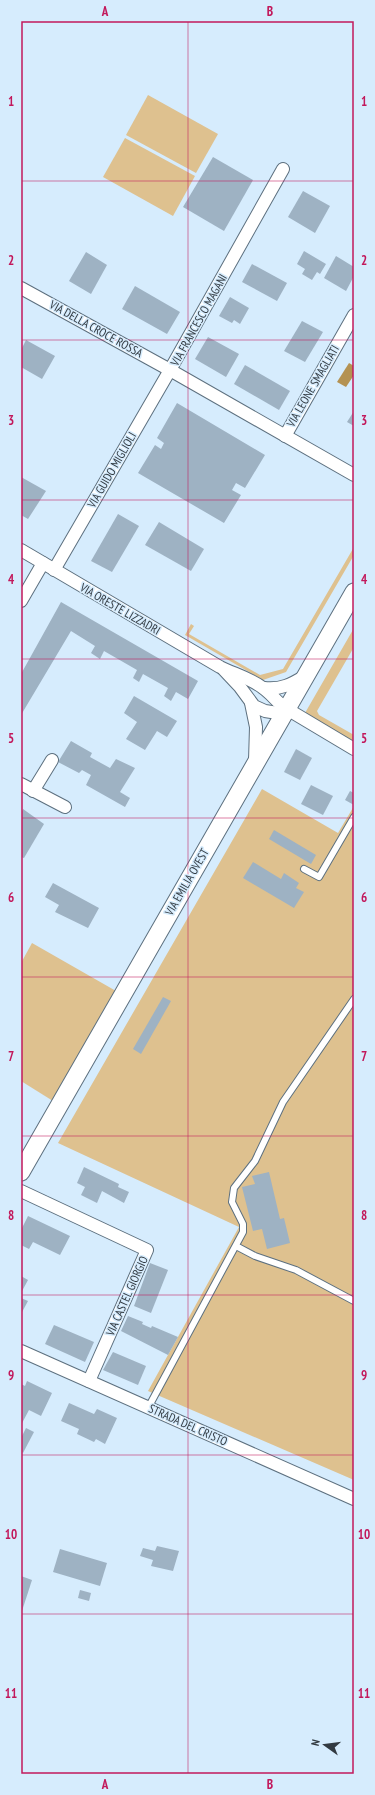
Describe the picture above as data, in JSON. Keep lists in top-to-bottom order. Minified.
{"streets":{"street":["VIA FRANCESCO MAGANI","VIA DELLA CROCE ROSSA","VIA LEONE SMAGLIATI","VIA GUIDO MIGLIOLI","VIA ORESTE LIZZADRI","VIA EMILIA OVEST","VIA CASTEL GIORGIO","STRADA DEL CRISTO"]},"crossings":[["VIA FRANCESCO MAGANI","VIA DELLA CROCE ROSSA"],["VIA FRANCESCO MAGANI","VIA LEONE SMAGLIATI"],["VIA FRANCESCO MAGANI","VIA GUIDO MIGLIOLI"],["VIA DELLA CROCE ROSSA","VIA GUIDO MIGLIOLI"],["VIA GUIDO MIGLIOLI","VIA ORESTE LIZZADRI"],["VIA ORESTE LIZZADRI","VIA EMILIA OVEST"],["VIA CASTEL GIORGIO","STRADA DEL CRISTO"]],"north":"left","grid":{"columns":["A","B"],"rows":["1","2","3","4","5","6","7","8","9","10","11"]}}
